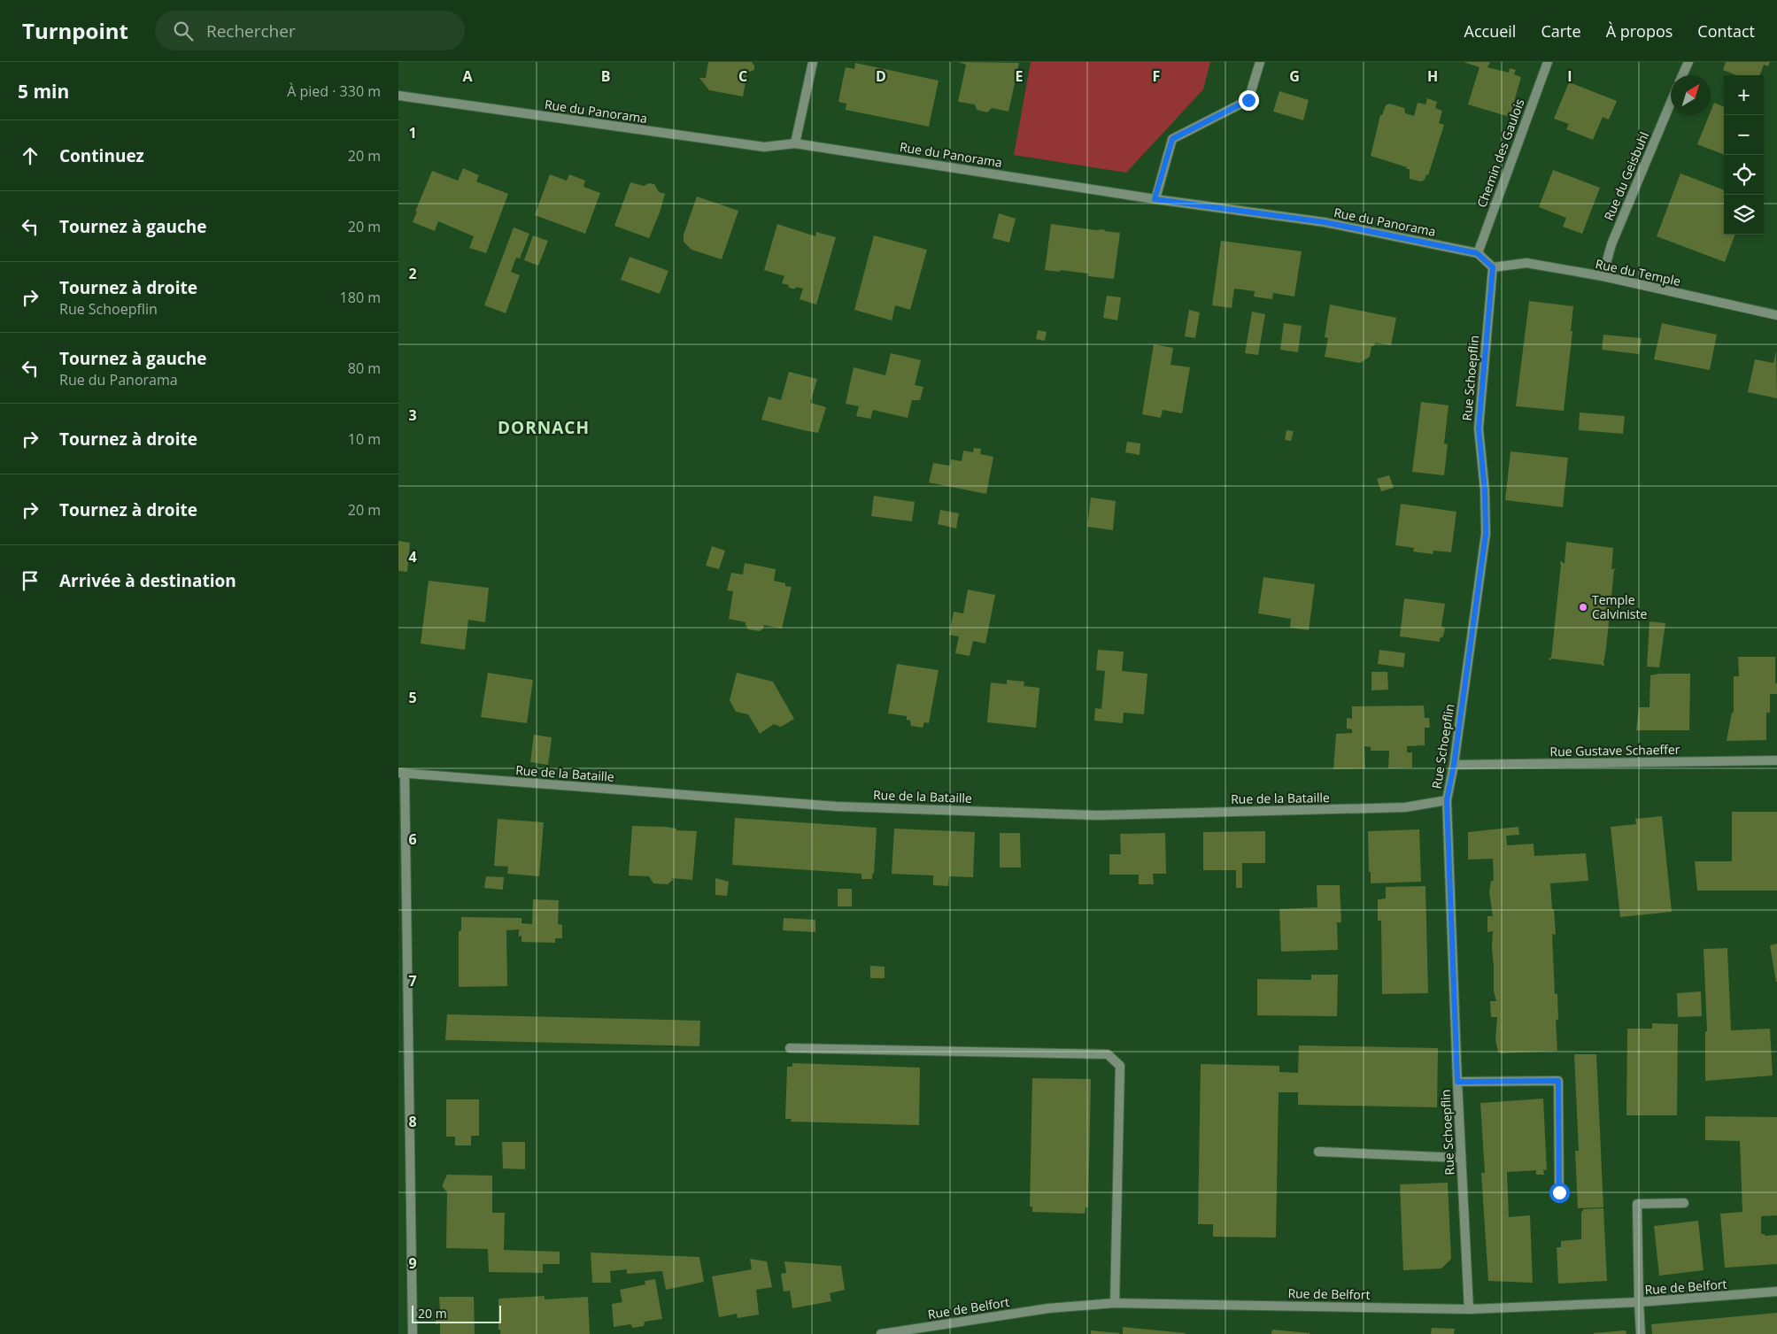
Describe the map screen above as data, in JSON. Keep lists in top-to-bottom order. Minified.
{"streets":{"street":["Rue du Panorama","Chemin des Gaulois","Rue du Geisbuhl","Rue du Temple","Rue Schoepflin","Rue Gustave Schaeffer","Rue de la Bataille","Rue de Belfort"]},"crossings":[["Rue du Panorama","Chemin des Gaulois"],["Rue du Geisbuhl","Rue du Temple"],["Rue du Temple","Rue Schoepflin"],["Rue Schoepflin","Rue Gustave Schaeffer"],["Rue Schoepflin","Rue de la Bataille"],["Rue Schoepflin","Rue de Belfort"]],"districts":["DORNACH"],"places":["Temple Calviniste"],"scale_bar":"20 m","north":"top right","page":{"header":"Turnpoint","search":"Rechercher","nav":["Accueil","Carte","À propos","Contact"],"heading":["5 min","À pied · 330 m"],"map_buttons":["+","−"],"list":[["Continuez","20 m"],["Tournez à gauche","20 m"],["Tournez à droite","Rue Schoepflin","180 m"],["Tournez à gauche","Rue du Panorama","80 m"],["Tournez à droite","10 m"],["Tournez à droite","20 m"],"Arrivée à destination"],"scale":"20 m"},"grid":{"columns":["A","B","C","D","E","F","G","H","I"],"rows":["1","2","3","4","5","6","7","8","9"]}}
